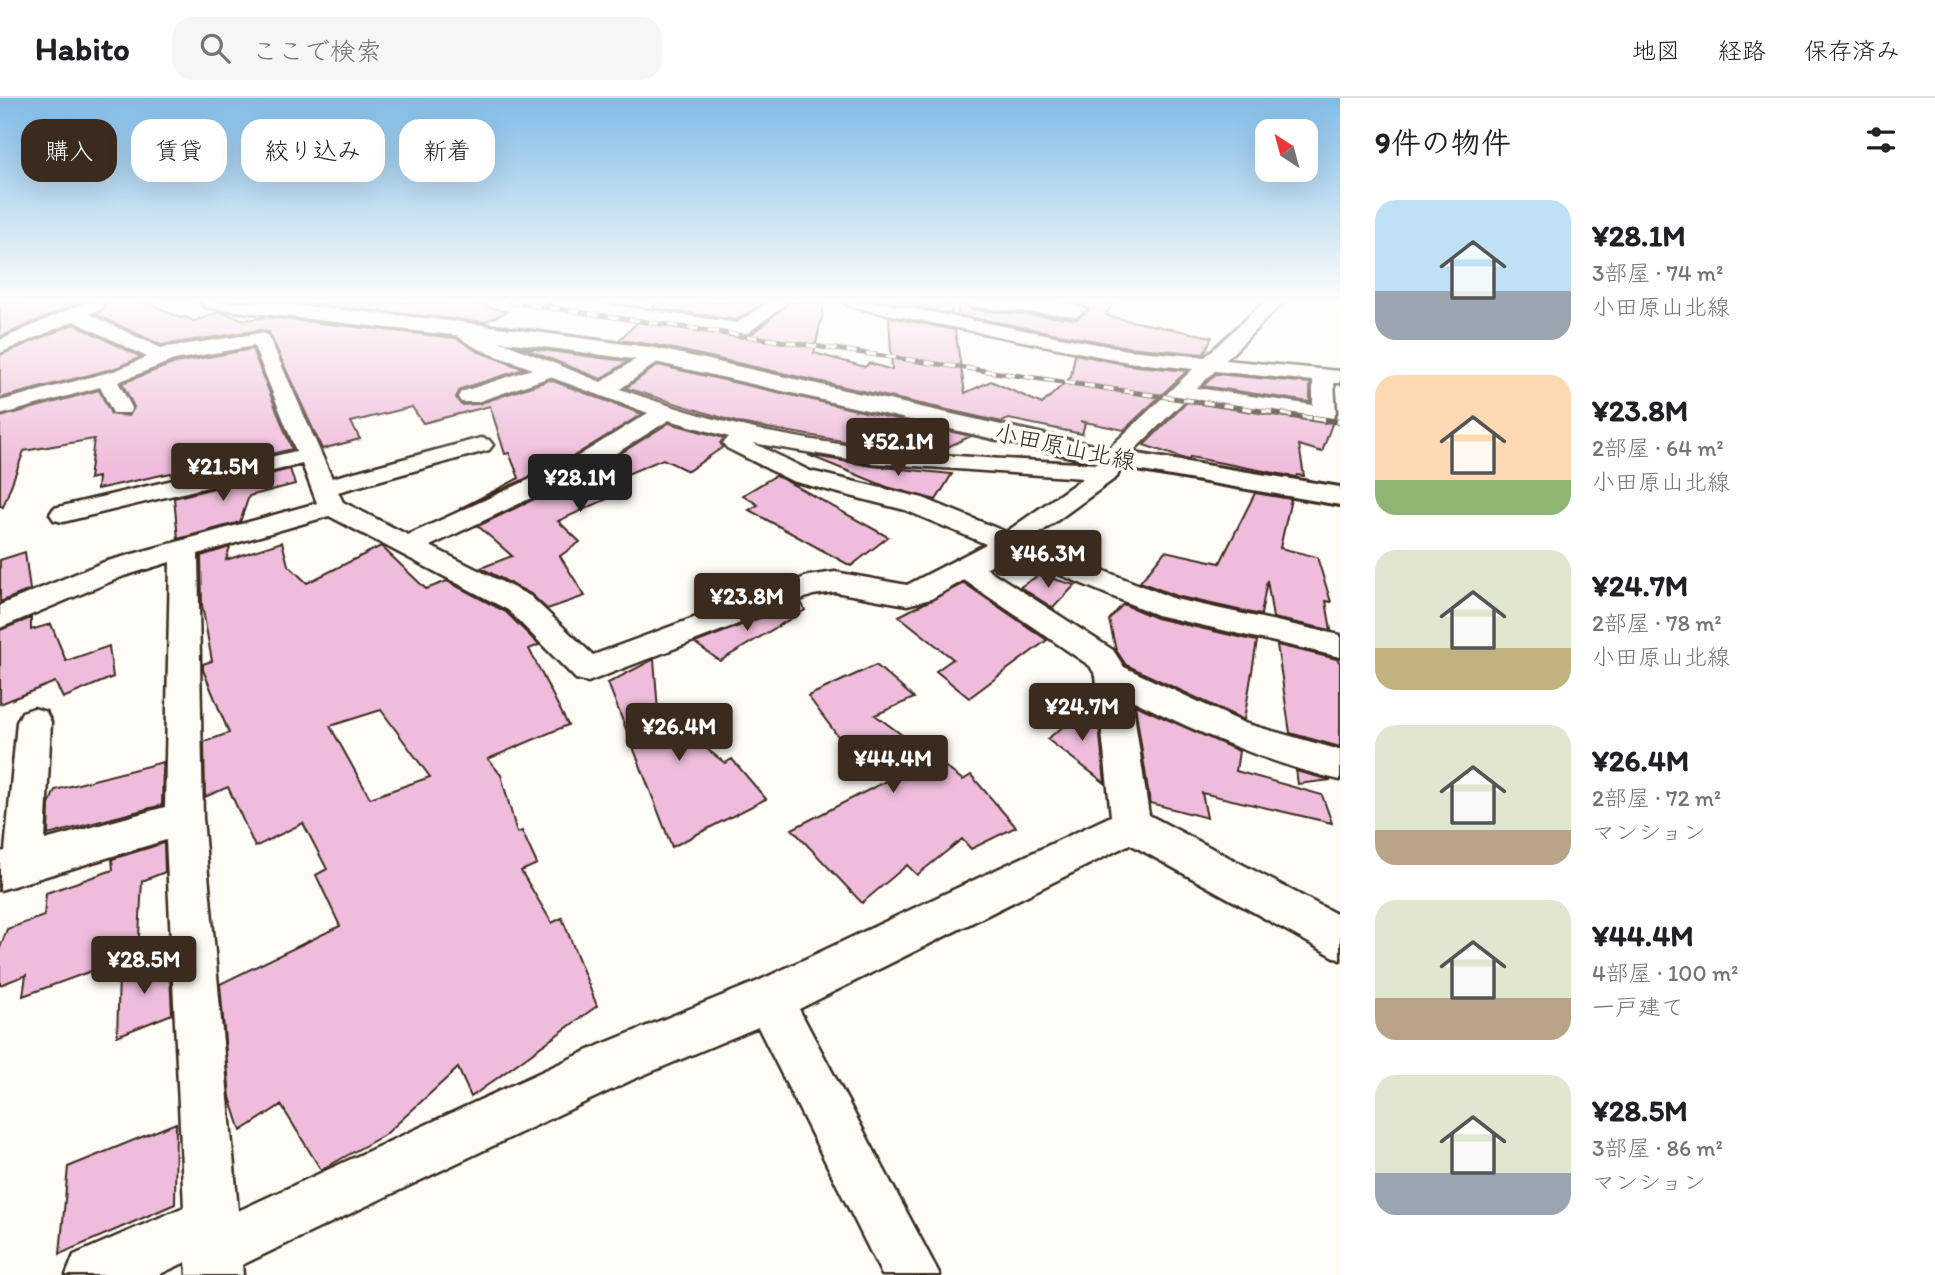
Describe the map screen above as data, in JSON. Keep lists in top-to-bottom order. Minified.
{"streets":{"main road":["小田原山北線"]},"north":"top left","page":{"header":"Habito","search":"ここで検索","nav":["地図","経路","保存済み"],"heading":"9件の物件","chip":["購入","賃貸","絞り込み","新着"],"list":[{"name":"¥28.1M","note":"3部屋 · 74 m² · 小田原山北線"},{"name":"¥23.8M","note":"2部屋 · 64 m² · 小田原山北線"},{"name":"¥24.7M","note":"2部屋 · 78 m² · 小田原山北線"},{"name":"¥26.4M","note":"2部屋 · 72 m² · マンション"},{"name":"¥44.4M","note":"4部屋 · 100 m² · 一戸建て"},{"name":"¥28.5M","note":"3部屋 · 86 m² · マンション"}],"price":["¥52.1M","¥21.5M","¥28.1M","¥46.3M","¥23.8M","¥24.7M","¥26.4M","¥44.4M","¥28.5M"]}}
